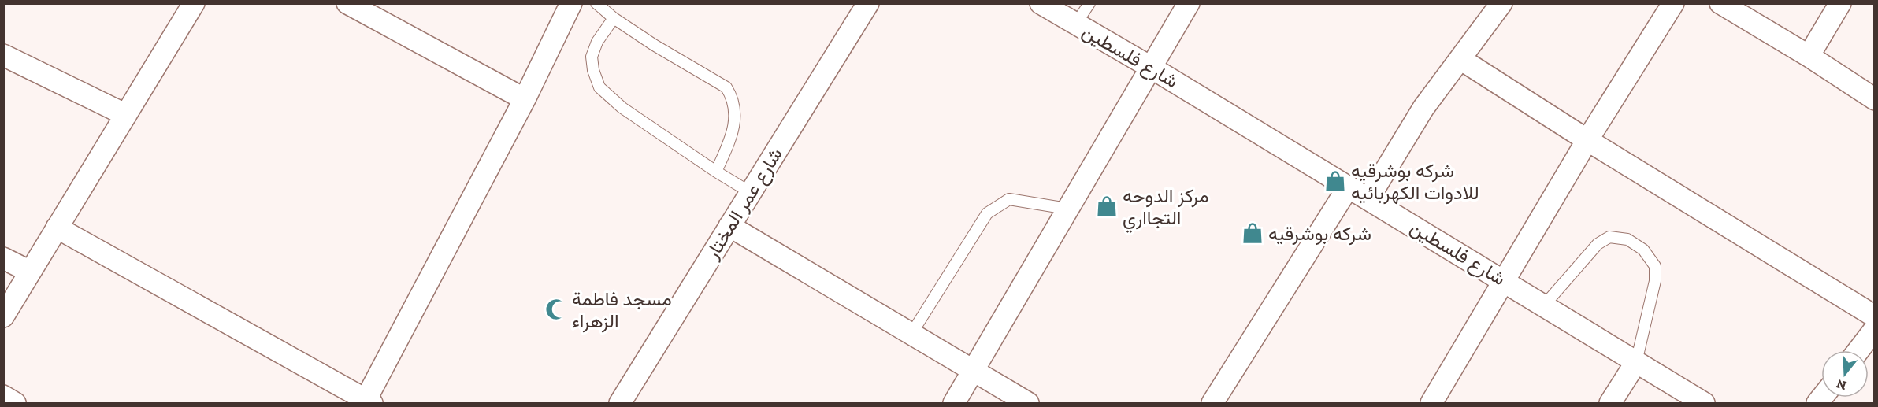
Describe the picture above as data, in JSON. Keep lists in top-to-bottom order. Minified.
{"streets":{"street":["شارع فلسطين","شارع عمر المختار"]},"places":{"shop":["شركه بوشرقيه للادوات الكهربائيه","مركز الدوحه التجااري","شركه بوشرقيه"],"mosque":["مسجد فاطمة الزهراء"]},"north":"bottom"}
